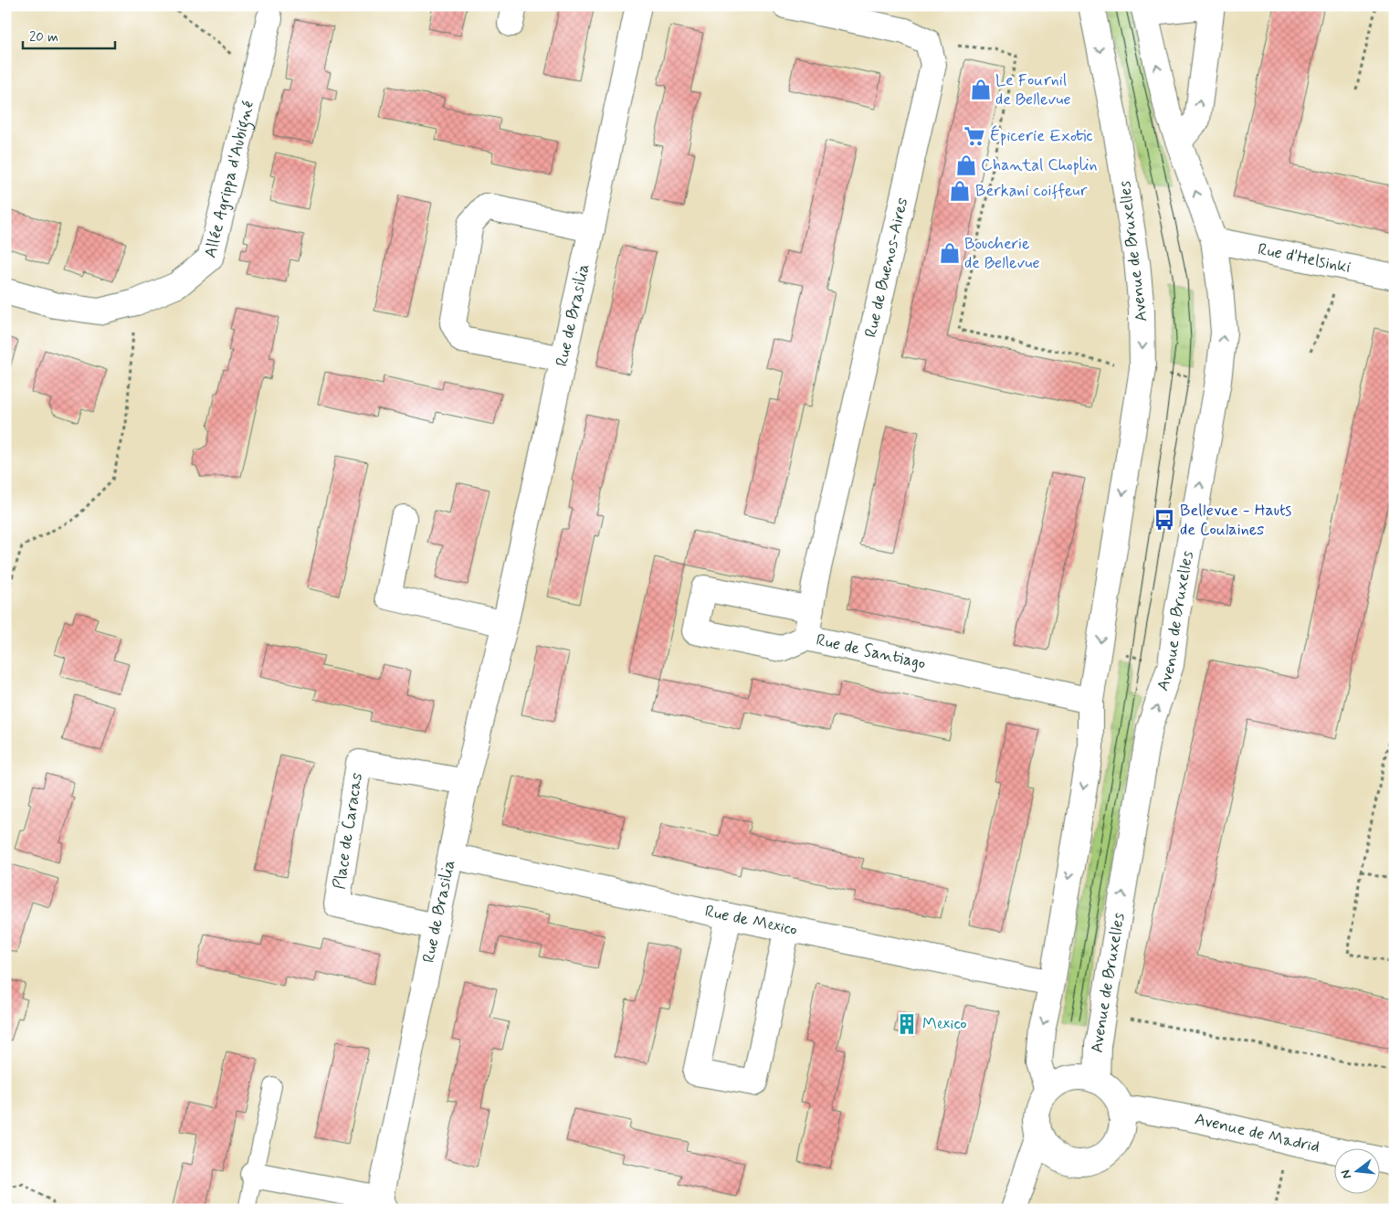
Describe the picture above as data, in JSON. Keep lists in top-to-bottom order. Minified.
{"streets":{"street":["Allée Agrippa d'Aubigné","Avenue de Bruxelles","Rue d'Helsinki","Rue de Buenos-Aires","Rue de Brasilia","Rue de Santiago","Place de Caracas","Rue de Mexico","Avenue de Madrid"]},"crossings":[["Avenue de Bruxelles","Rue d'Helsinki"],["Avenue de Bruxelles","Rue de Santiago"],["Avenue de Bruxelles","Rue de Mexico"],["Avenue de Bruxelles","Avenue de Madrid"],["Rue de Buenos-Aires","Rue de Santiago"],["Rue de Brasilia","Place de Caracas"],["Rue de Brasilia","Rue de Mexico"]],"places":{"shop":["Le Fournil de Bellevue","Chantal Choplin","Berkani coiffeur","Boucherie de Bellevue"],"supermarket":["Épicerie Exotic"],"bus stop":["Bellevue - Hauts de Coulaines"],"building":["Mexico"]},"scale_bar":"20 m","north":"left"}
